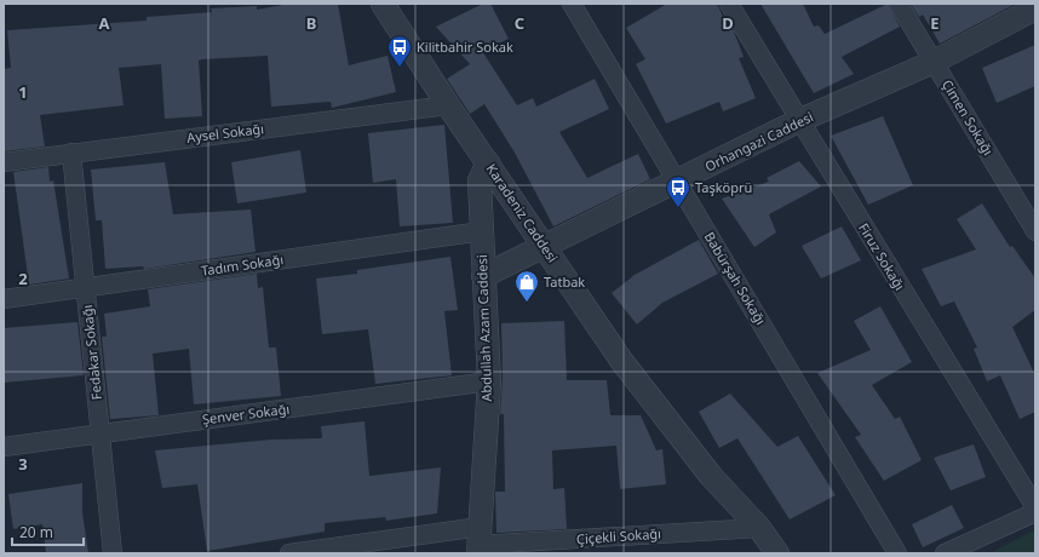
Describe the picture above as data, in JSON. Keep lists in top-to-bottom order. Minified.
{"streets":{"street":["Çimen Sokağı","Aysel Sokağı","Orhangazi Caddesi","Karadeniz Caddesi","Firuz Sokağı","Tadım Sokağı","Babürşah Sokağı","Abdullah Azam Caddesi","Fedakar Sokağı","Şenver Sokağı","Çiçekli Sokağı"]},"crossings":[["Çimen Sokağı","Orhangazi Caddesi"],["Aysel Sokağı","Karadeniz Caddesi"],["Aysel Sokağı","Fedakar Sokağı"],["Orhangazi Caddesi","Karadeniz Caddesi"],["Orhangazi Caddesi","Firuz Sokağı"],["Orhangazi Caddesi","Babürşah Sokağı"],["Orhangazi Caddesi","Abdullah Azam Caddesi"],["Karadeniz Caddesi","Abdullah Azam Caddesi"],["Karadeniz Caddesi","Çiçekli Sokağı"],["Tadım Sokağı","Abdullah Azam Caddesi"],["Tadım Sokağı","Fedakar Sokağı"],["Abdullah Azam Caddesi","Şenver Sokağı"],["Abdullah Azam Caddesi","Çiçekli Sokağı"],["Fedakar Sokağı","Şenver Sokağı"]],"places":{"bus stop":["Kilitbahir Sokak","Taşköprü"],"shop":["Tatbak"]},"scale_bar":"20 m","grid":{"columns":["A","B","C","D","E"],"rows":["1","2","3"]}}
